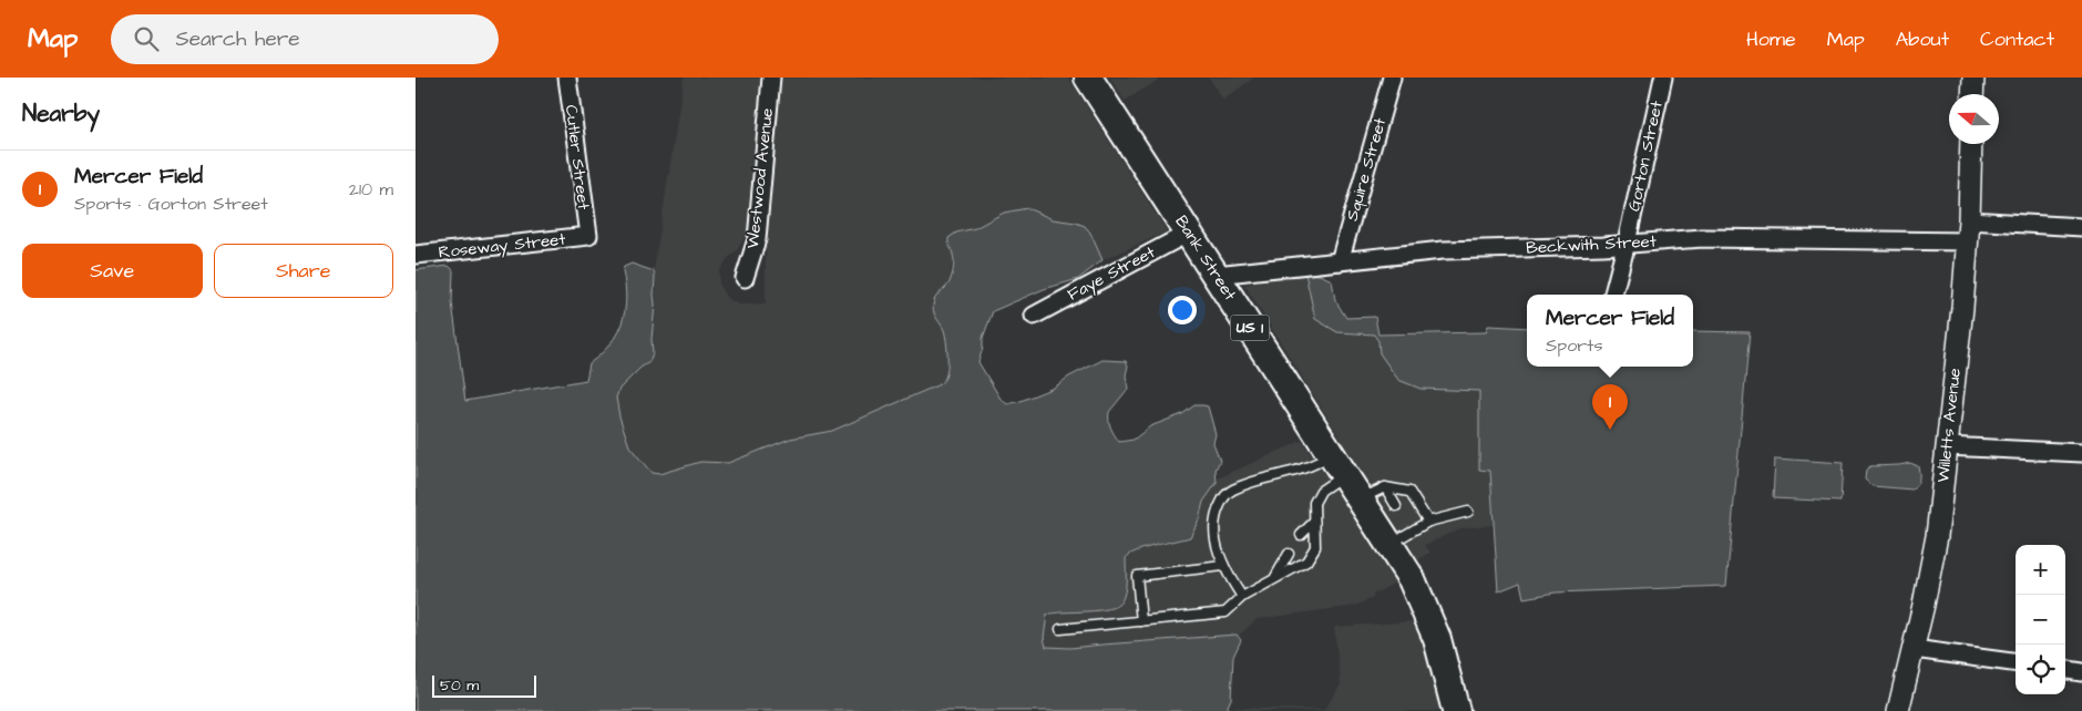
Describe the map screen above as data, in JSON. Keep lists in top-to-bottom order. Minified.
{"streets":{"main road":["Bank Street","US 1"],"street":["Gorton Street","Cutler Street","Squire Street","Westwood Avenue","Beckwith Street","Roseway Street","Faye Street","Willetts Avenue"]},"crossings":[["Gorton Street","Beckwith Street"],["Cutler Street","Roseway Street"],["Squire Street","Beckwith Street"],["Beckwith Street","Bank Street"],["Beckwith Street","Willetts Avenue"],["Bank Street","Faye Street"]],"scale_bar":"50 m","north":"left","page":{"header":"Map","search":"Search here","nav":["Home","Map","About","Contact"],"heading":"Nearby","list":[{"mark":"1","name":"Mercer Field","note":"Sports · Gorton Street","value":"210 m"}],"buttons":["Save","Share"],"popup":["Mercer Field","Sports"],"pins":"1","map_buttons":["+","−"],"scale":"50 m"}}
